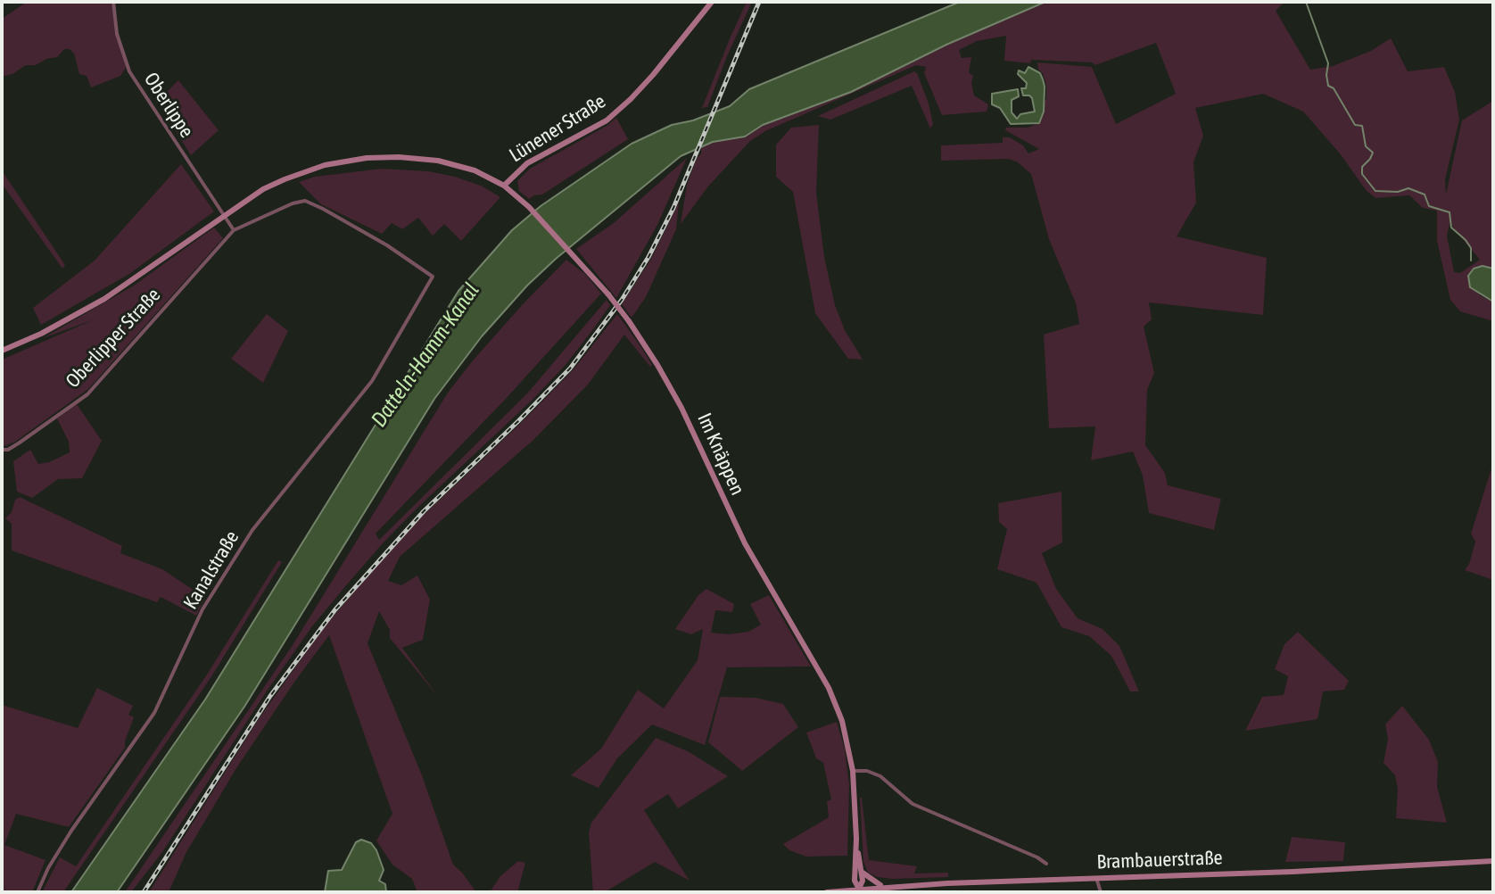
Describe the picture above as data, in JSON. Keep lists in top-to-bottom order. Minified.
{"streets":{"street":["Oberlippe","Lünener Straße","Oberlipper Straße","Im Knäppen","Kanalstraße","Brambauerstraße"]},"crossings":[["Oberlippe","Oberlipper Straße"],["Lünener Straße","Oberlipper Straße"],["Lünener Straße","Im Knäppen"],["Oberlipper Straße","Im Knäppen"],["Oberlipper Straße","Kanalstraße"],["Im Knäppen","Brambauerstraße"]],"water":["Datteln-Hamm-Kanal"]}
